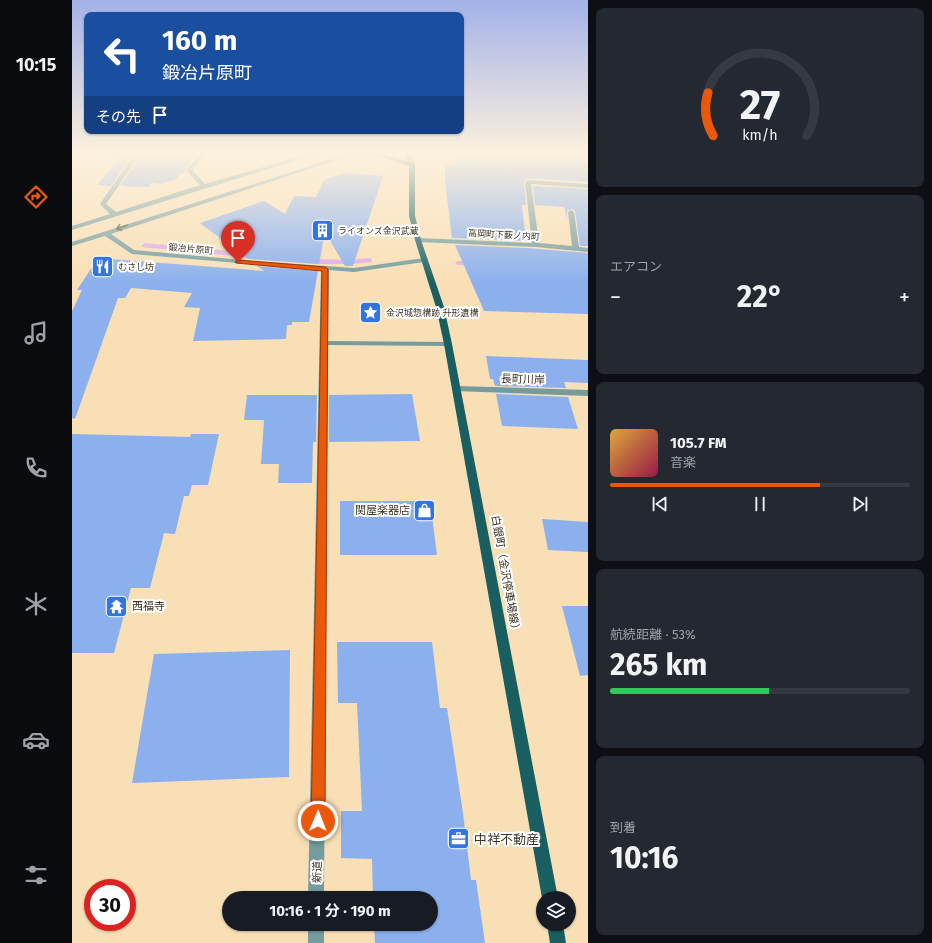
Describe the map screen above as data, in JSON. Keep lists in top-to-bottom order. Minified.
{"streets":{"main road":["白銀町（金沢停車場線）"],"street":["高岡町下薮ノ内町","鍛冶片原町","長町川岸","新道"]},"crossings":[["高岡町下薮ノ内町","白銀町（金沢停車場線）"],["鍛冶片原町","白銀町（金沢停車場線）"],["鍛冶片原町","新道"],["長町川岸","白銀町（金沢停車場線）"]],"places":{"building":["ライオンズ金沢武蔵"],"restaurant":["むさし坊"],"place":["金沢城惣構跡 升形遺構"],"shop":["関屋楽器店"],"temple":["西福寺"],"office":["中祥不動産"]},"page":{"tabs":"10:15","turn":["160 m","鍛冶片原町"],"then":"その先","tile":["エアコン",["航続距離 · 53%","265 km"],["到着","10:16"]],"heat":["−","22°","+"],"song":["105.7 FM","音楽"],"limit":"30","trip":"10:16 · 1 分 · 190 m","gauge":["27","km/h"]}}
